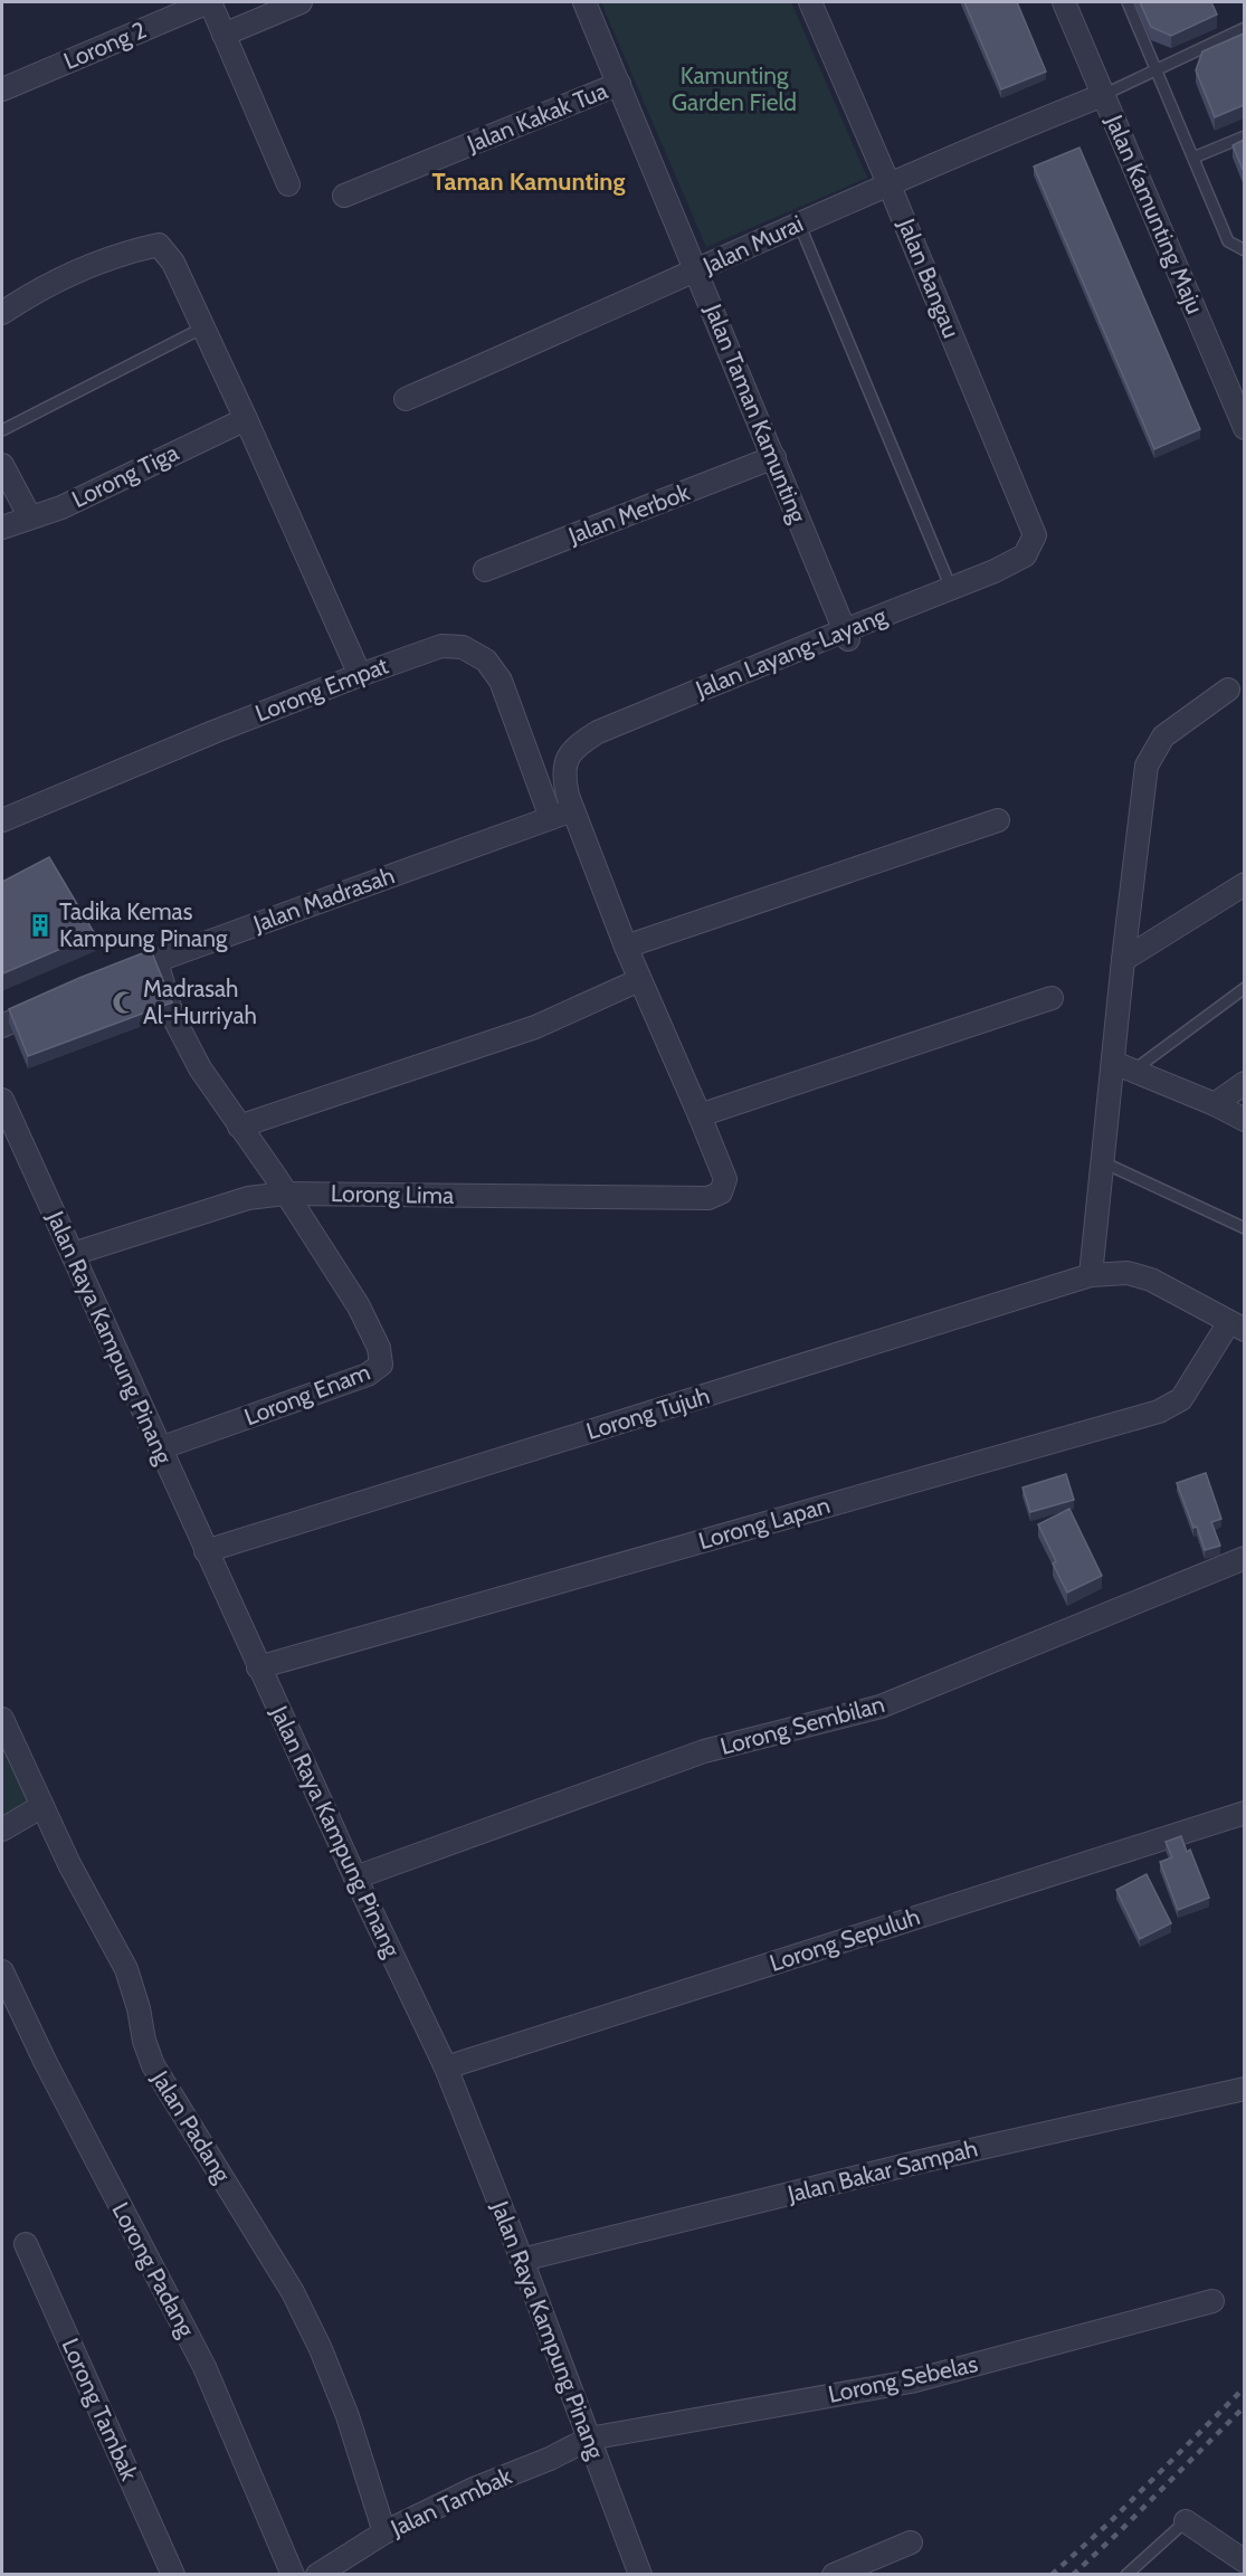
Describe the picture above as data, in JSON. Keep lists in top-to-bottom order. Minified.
{"streets":{"street":["Lorong 2","Jalan Kakak Tua","Jalan Kamunting Maju","Jalan Murai","Jalan Bangau","Jalan Taman Kamunting","Lorong Tiga","Jalan Merbok","Jalan Layang-Layang","Lorong Empat","Jalan Madrasah","Lorong Lima","Jalan Raya Kampung Pinang","Lorong Enam","Lorong Tujuh","Lorong Lapan","Lorong Sembilan","Lorong Sepuluh","Jalan Padang","Jalan Bakar Sampah","Lorong Padang","Lorong Sebelas","Lorong Tambak","Jalan Tambak"]},"crossings":[["Jalan Kakak Tua","Jalan Taman Kamunting"],["Jalan Kamunting Maju","Jalan Murai"],["Jalan Murai","Jalan Bangau"],["Jalan Murai","Jalan Taman Kamunting"],["Jalan Bangau","Jalan Layang-Layang"],["Jalan Taman Kamunting","Jalan Merbok"],["Jalan Taman Kamunting","Jalan Layang-Layang"],["Jalan Layang-Layang","Jalan Madrasah"],["Lorong Empat","Jalan Madrasah"],["Lorong Lima","Jalan Raya Kampung Pinang"],["Lorong Lima","Lorong Enam"],["Jalan Raya Kampung Pinang","Lorong Enam"],["Jalan Raya Kampung Pinang","Lorong Tujuh"],["Jalan Raya Kampung Pinang","Lorong Lapan"],["Jalan Raya Kampung Pinang","Lorong Sembilan"],["Jalan Raya Kampung Pinang","Lorong Sepuluh"],["Jalan Raya Kampung Pinang","Jalan Bakar Sampah"],["Jalan Raya Kampung Pinang","Lorong Sebelas"],["Jalan Raya Kampung Pinang","Jalan Tambak"],["Lorong Tujuh","Lorong Lapan"],["Jalan Padang","Jalan Tambak"],["Lorong Sebelas","Jalan Tambak"]],"districts":["Taman Kamunting"],"parks":["Kamunting Garden Field"],"places":{"building":["Tadika Kemas Kampung Pinang"],"mosque":["Madrasah Al-Hurriyah"]}}
